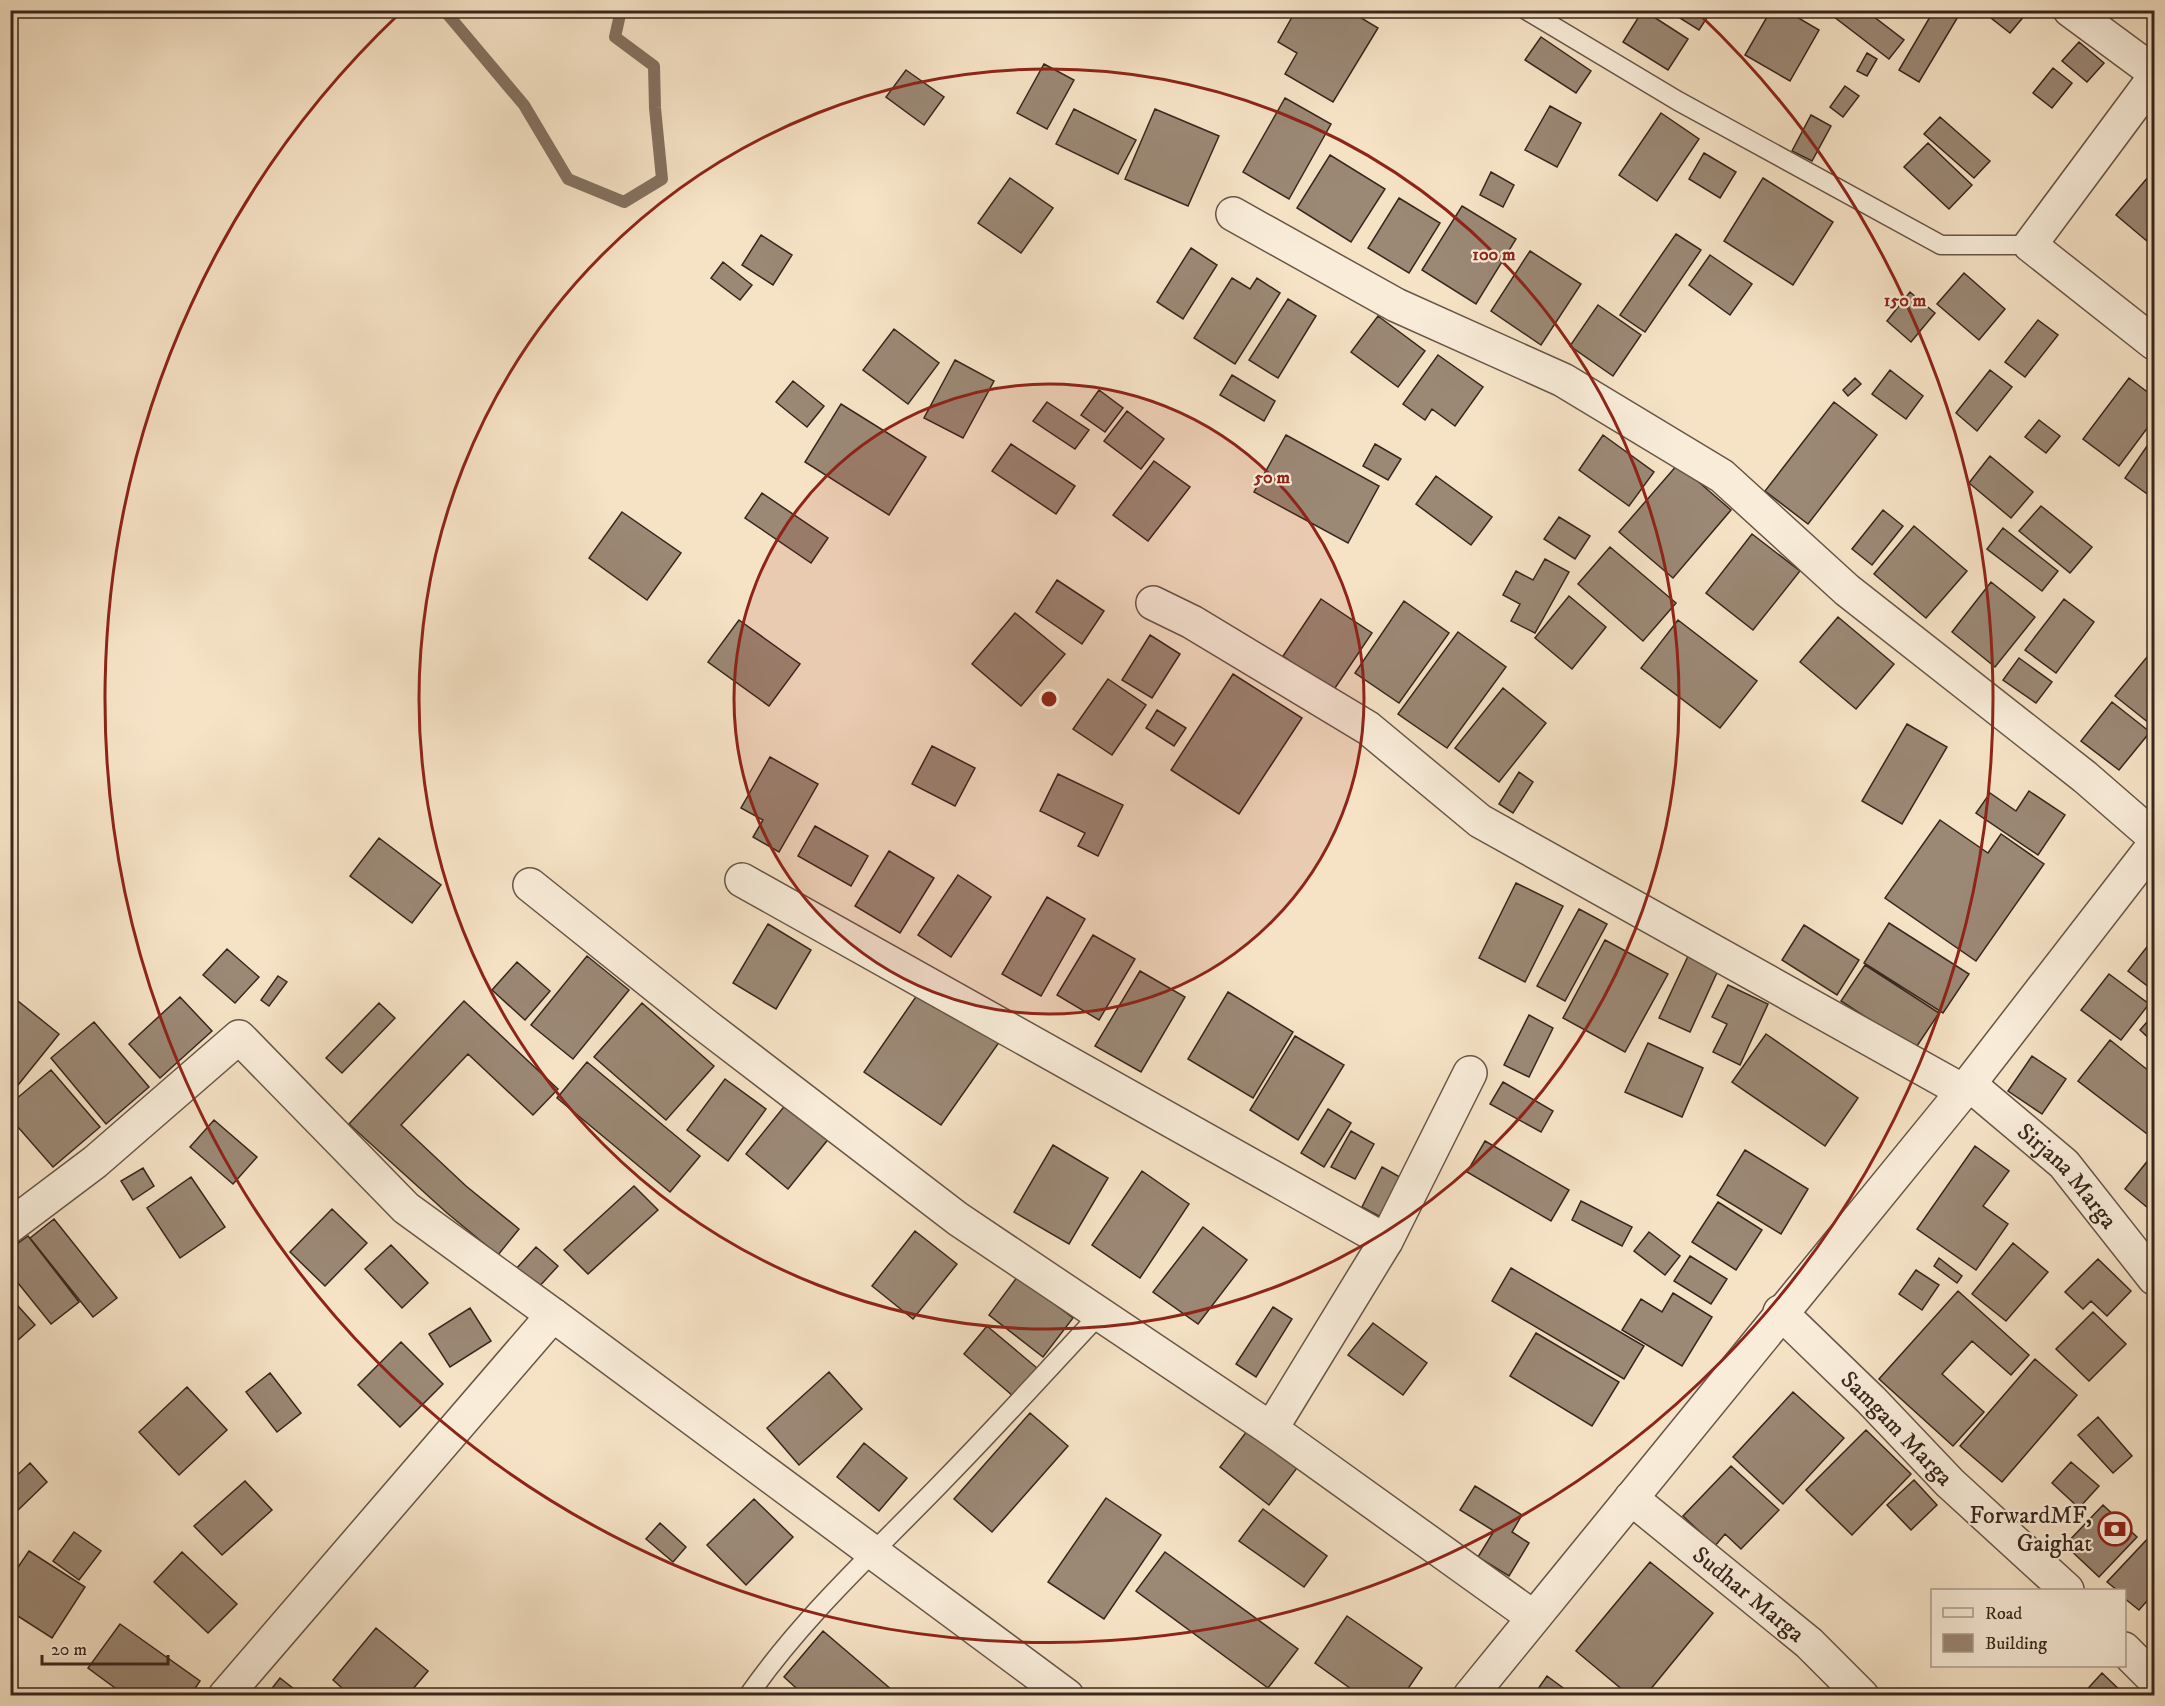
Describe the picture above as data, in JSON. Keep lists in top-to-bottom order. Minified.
{"streets":{"street":["Sirjana Marga","Samgam Marga","Sudhar Marga"]},"places":{"bank":["ForwardMF, Gaighat"]},"legend":["Road","Building"],"scale_bar":"20 m","rings":["100 m","150 m","50 m"]}
